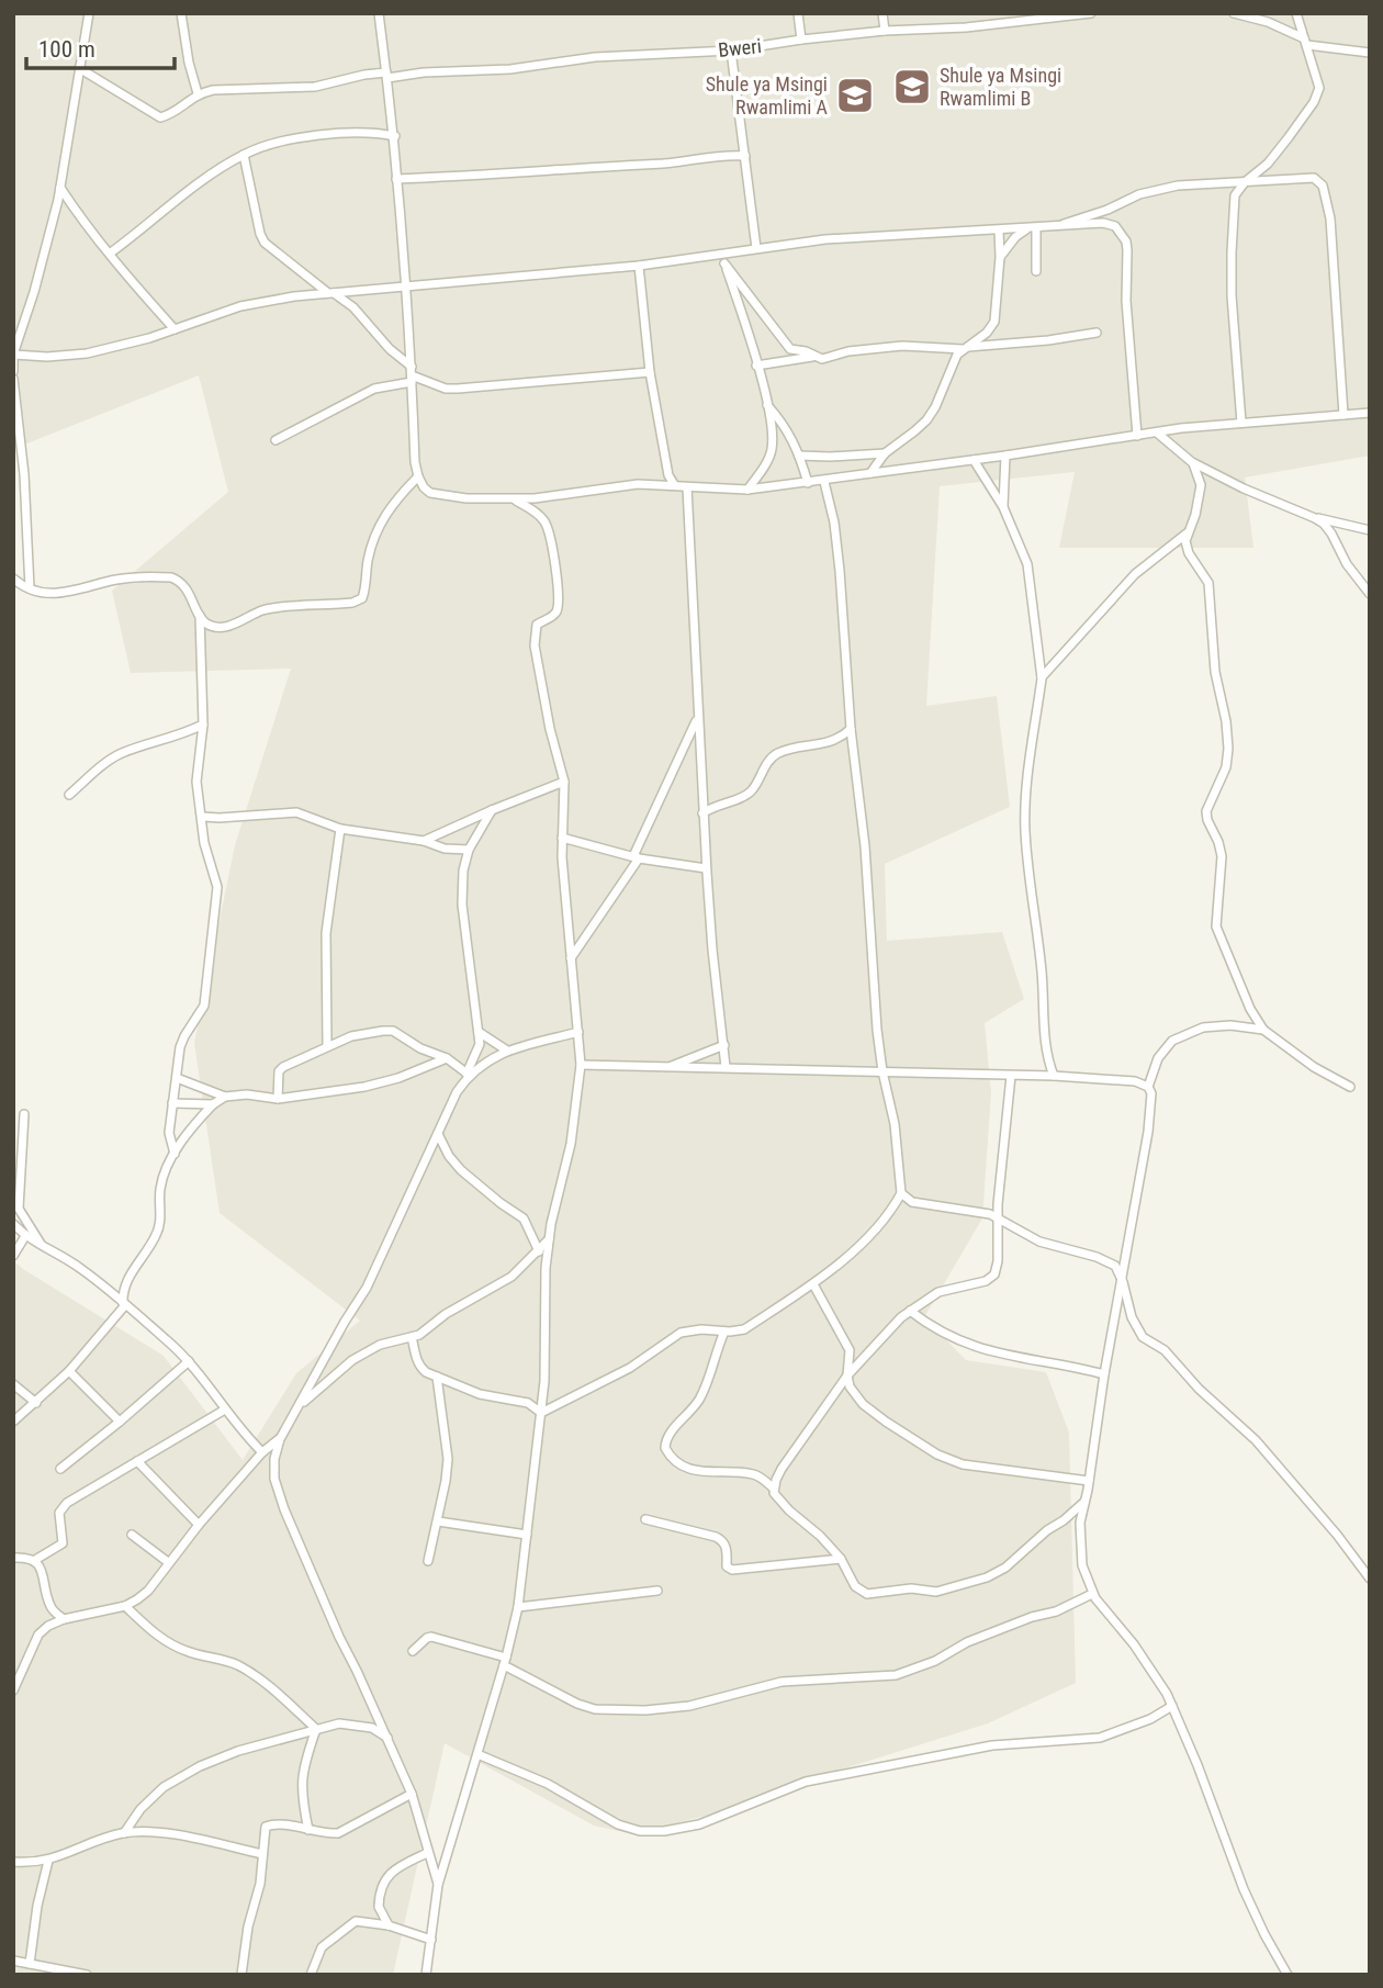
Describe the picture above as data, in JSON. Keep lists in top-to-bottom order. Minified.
{"streets":{"street":["Bweri"]},"places":{"school or university":["Shule ya Msingi Rwamlimi B","Shule ya Msingi Rwamlimi A"]},"scale_bar":"100 m"}
